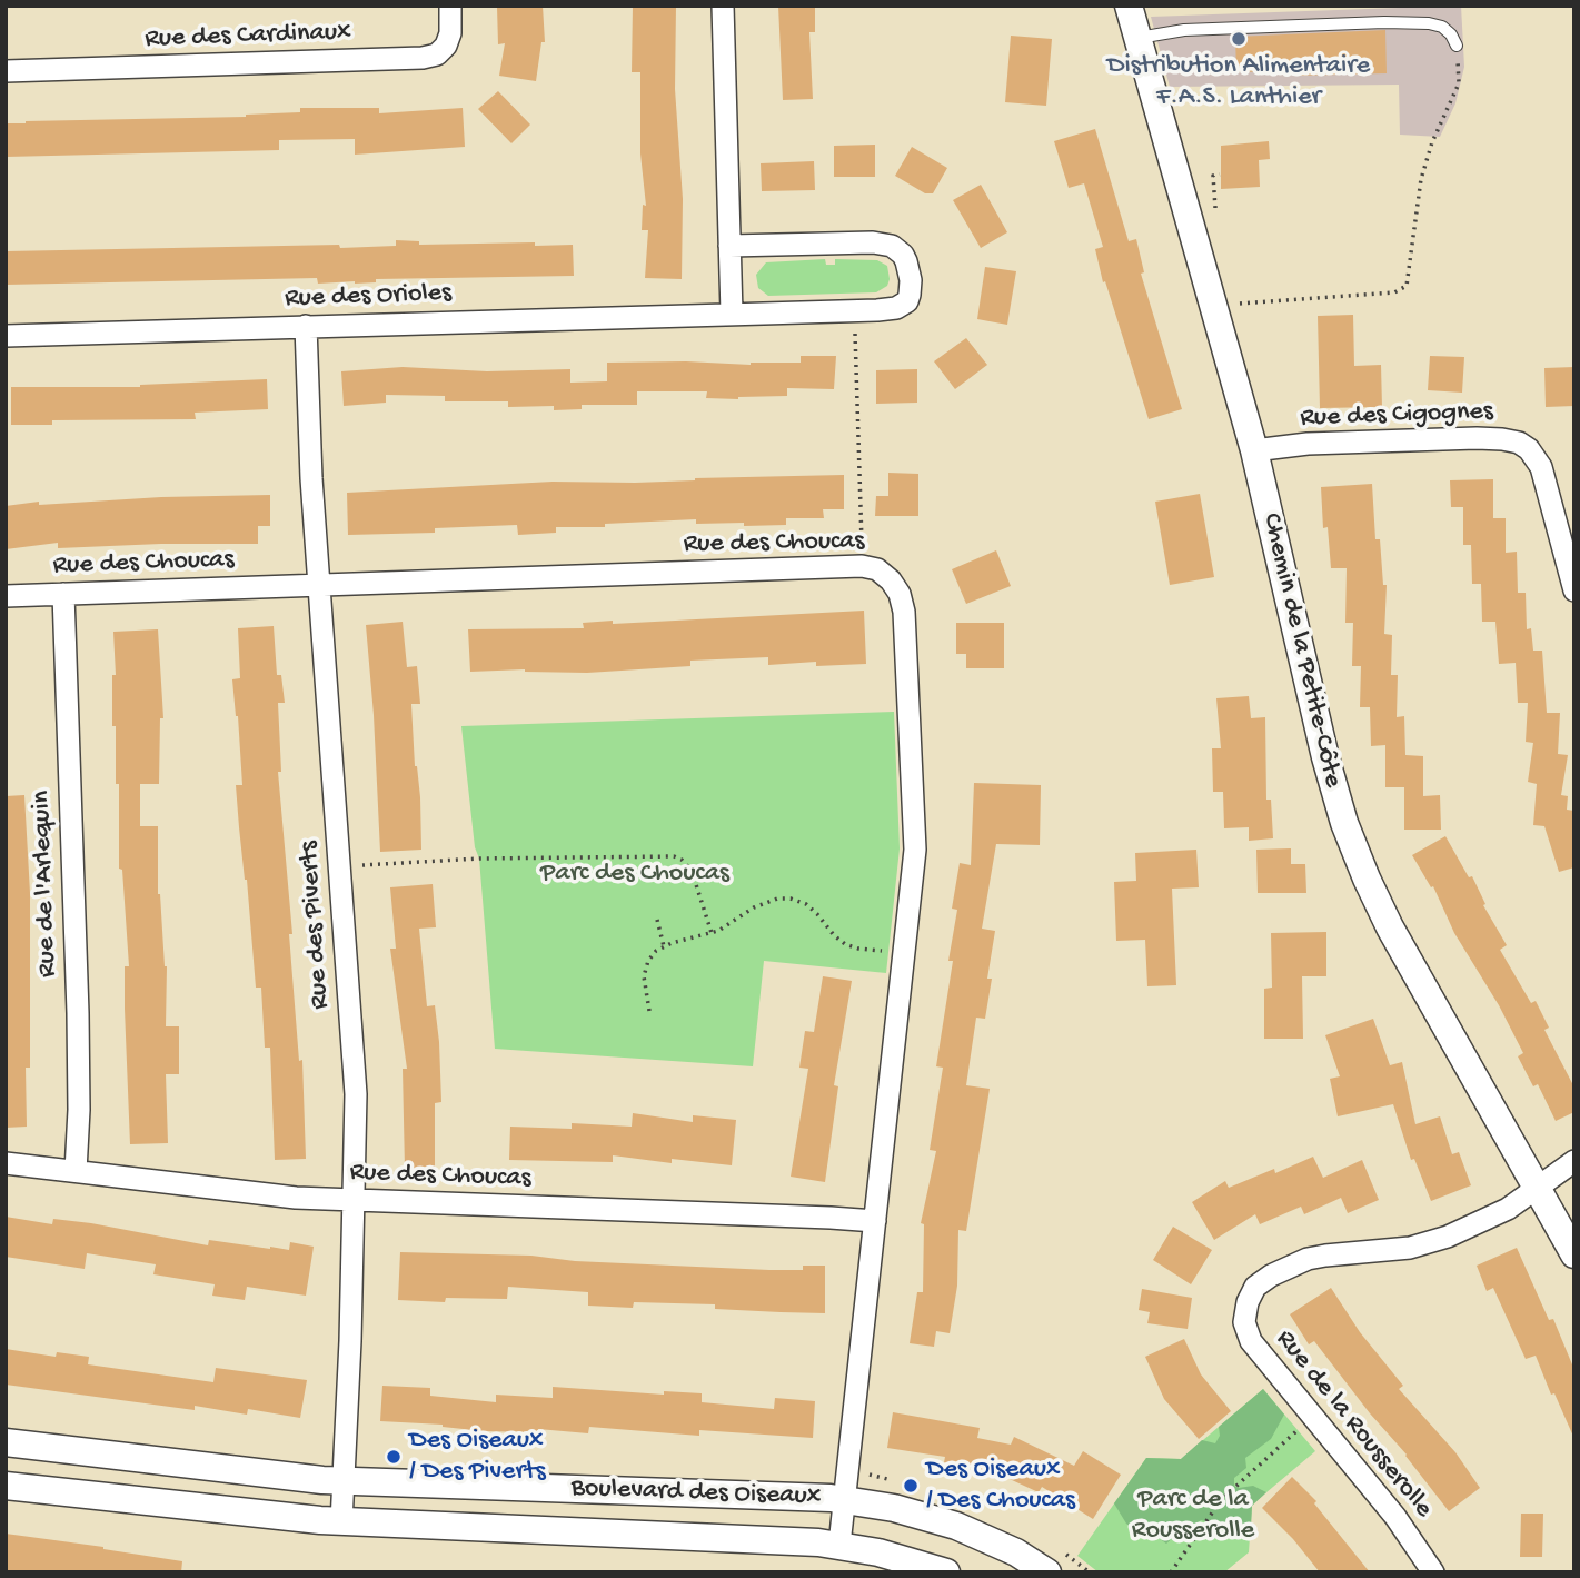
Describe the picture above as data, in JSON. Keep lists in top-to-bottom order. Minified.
{"streets":{"street":["Rue des Cardinaux","Rue des Orioles","Rue des Cigognes","Rue des Choucas","Chemin de la Petite-Côte","Rue de l'Arlequin","Rue des Piverts","Rue de la Rousserolle","Boulevard des Oiseaux"]},"crossings":[["Rue des Orioles","Rue des Piverts"],["Rue des Cigognes","Chemin de la Petite-Côte"],["Rue des Choucas","Rue de l'Arlequin"],["Rue des Choucas","Rue des Piverts"],["Rue des Choucas","Boulevard des Oiseaux"],["Chemin de la Petite-Côte","Rue de la Rousserolle"],["Rue des Piverts","Boulevard des Oiseaux"]],"parks":["Parc des Choucas","Parc de la Rousserolle"],"places":["Distribution Alimentaire F.A.S. Lanthier","Des Oiseaux / Des Piverts","Des Oiseaux / Des Choucas"]}
